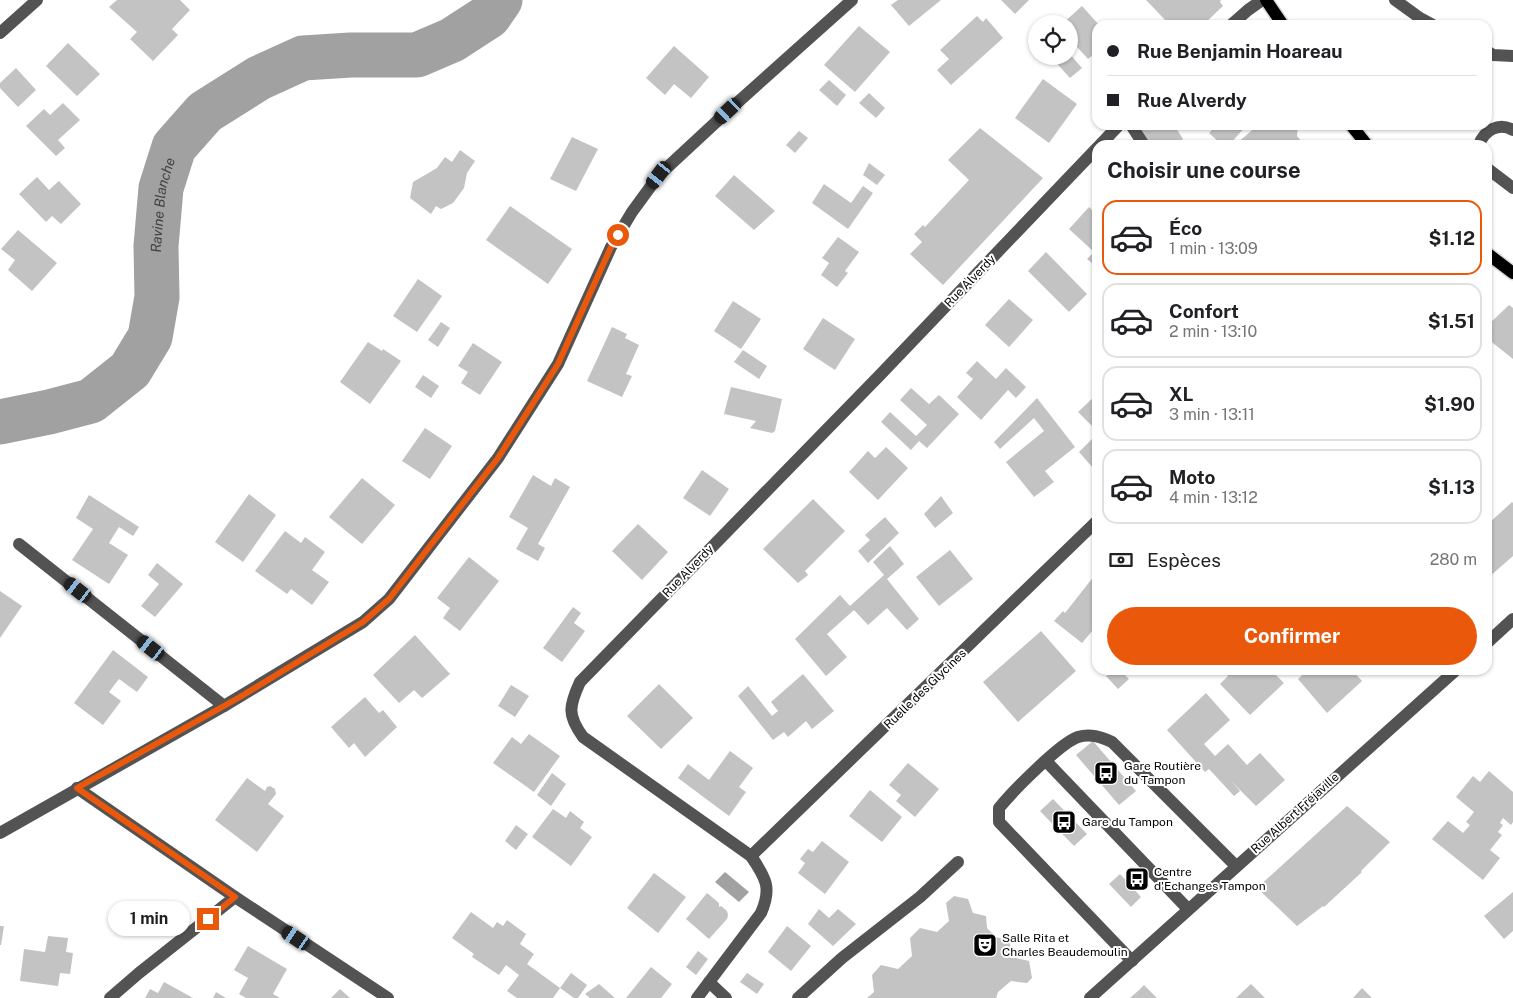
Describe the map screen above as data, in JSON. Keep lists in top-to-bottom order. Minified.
{"streets":{"street":["Rue Alverdy","Ruelle des Glycines","Rue Albert Fréjaville"]},"crossings":[["Rue Alverdy","Ruelle des Glycines"]],"water":["Ravine Blanche"],"places":{"bus stop":["Gare Routière du Tampon","Gare du Tampon","Centre d'Echanges Tampon"],"theatre":["Salle Rita et Charles Beaudemoulin"]},"page":{"banner":["Rue Benjamin Hoareau","Rue Alverdy"],"heading":"Choisir une course","list":[{"name":"Éco","note":"1 min · 13:09","value":"$1.12"},{"name":"Confort","note":"2 min · 13:10","value":"$1.51"},{"name":"XL","note":"3 min · 13:11","value":"$1.90"},{"name":"Moto","note":"4 min · 13:12","value":"$1.13"}],"pay":["Espèces","280 m"],"buttons":"Confirmer","bubble":"1 min"}}
